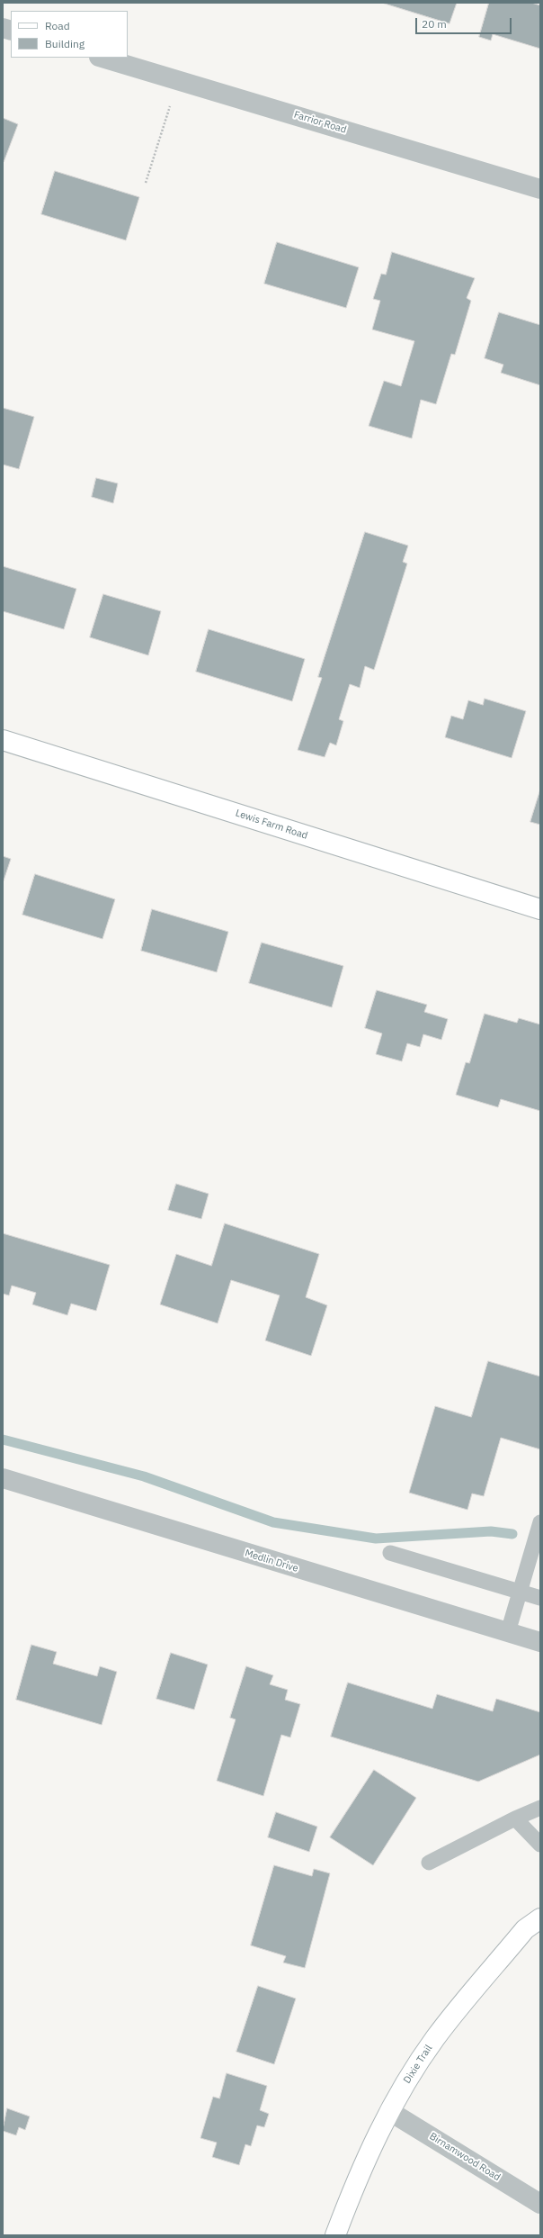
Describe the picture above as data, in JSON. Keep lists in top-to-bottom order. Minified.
{"streets":{"street":["Farrior Road","Lewis Farm Road","Medlin Drive","Dixie Trail","Birnamwood Road"]},"crossings":[["Dixie Trail","Birnamwood Road"]],"legend":["Road","Building"],"scale_bar":"20 m"}
